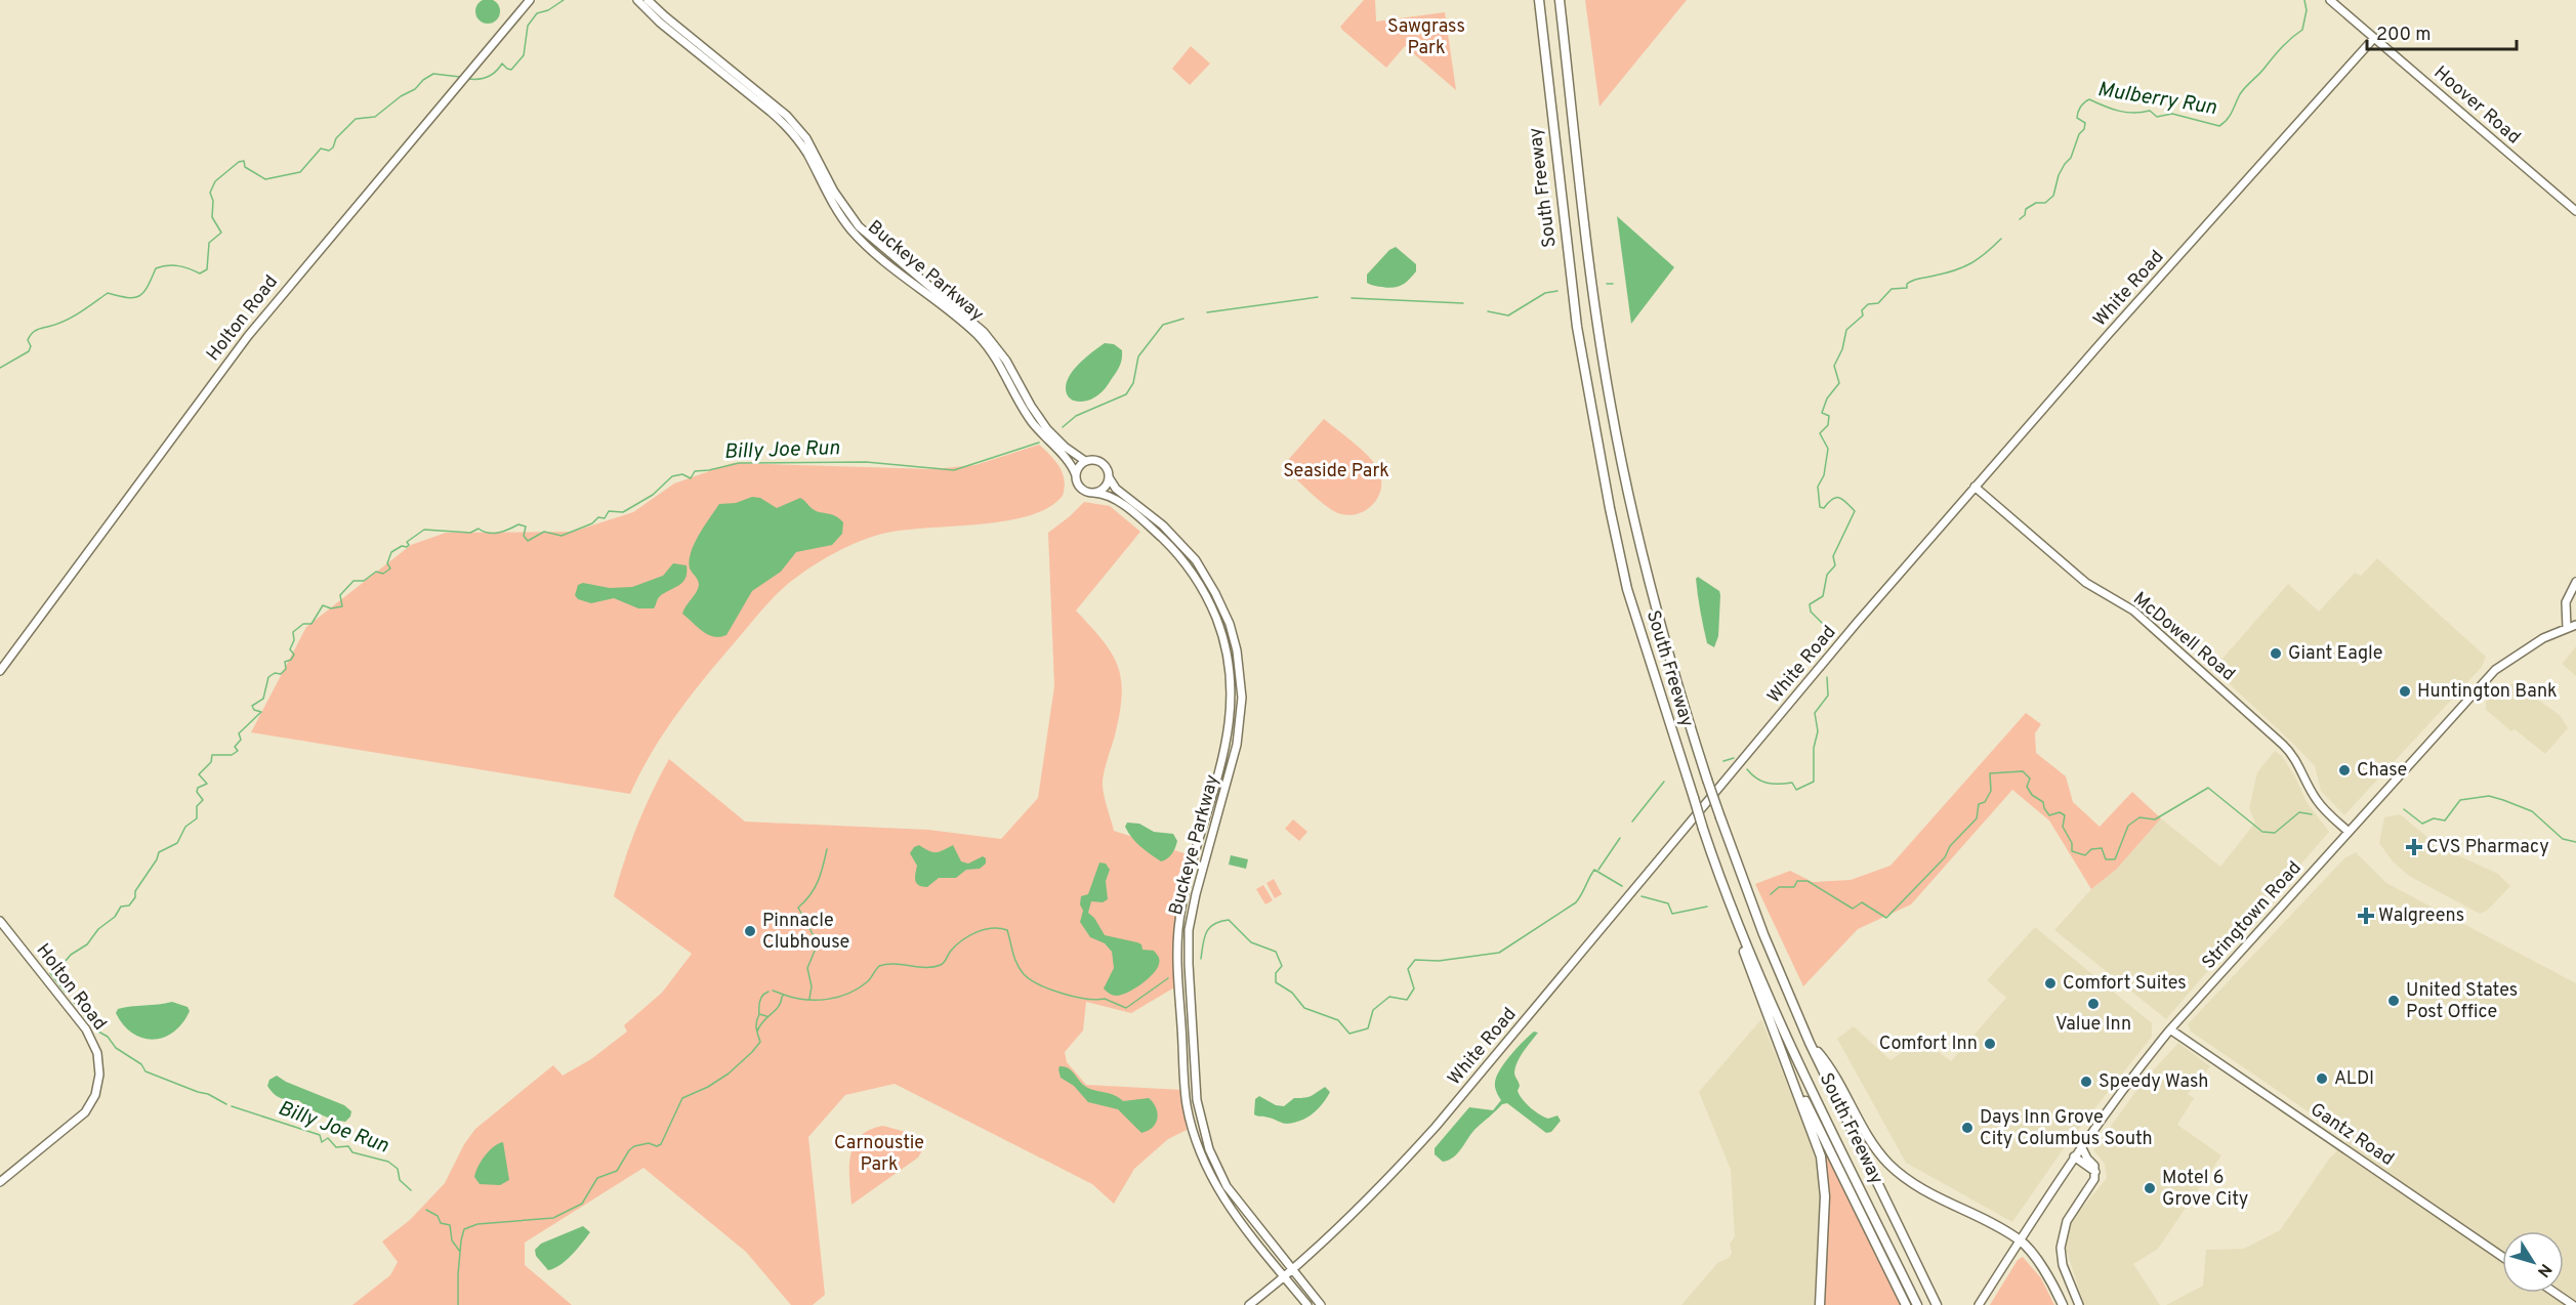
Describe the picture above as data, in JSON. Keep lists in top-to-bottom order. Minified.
{"streets":{"highway":["South Freeway"],"street":["Hoover Road","Buckeye Parkway","White Road","Holton Road","McDowell Road","Stringtown Road","Gantz Road"]},"crossings":[["Hoover Road","White Road"],["Buckeye Parkway","White Road"],["White Road","McDowell Road"],["McDowell Road","Stringtown Road"],["Stringtown Road","Gantz Road"]],"water":["Mulberry Run","Billy Joe Run"],"parks":["Sawgrass Park","Seaside Park","Carnoustie Park"],"places":{"other":["Giant Eagle","Huntington Bank","Chase","Pinnacle Clubhouse","Comfort Suites","United States Post Office","Value Inn","Comfort Inn","ALDI","Speedy Wash","Days Inn Grove City Columbus South","Motel 6 Grove City"],"health":["CVS Pharmacy","Walgreens"]},"scale_bar":"200 m","north":"bottom right"}
